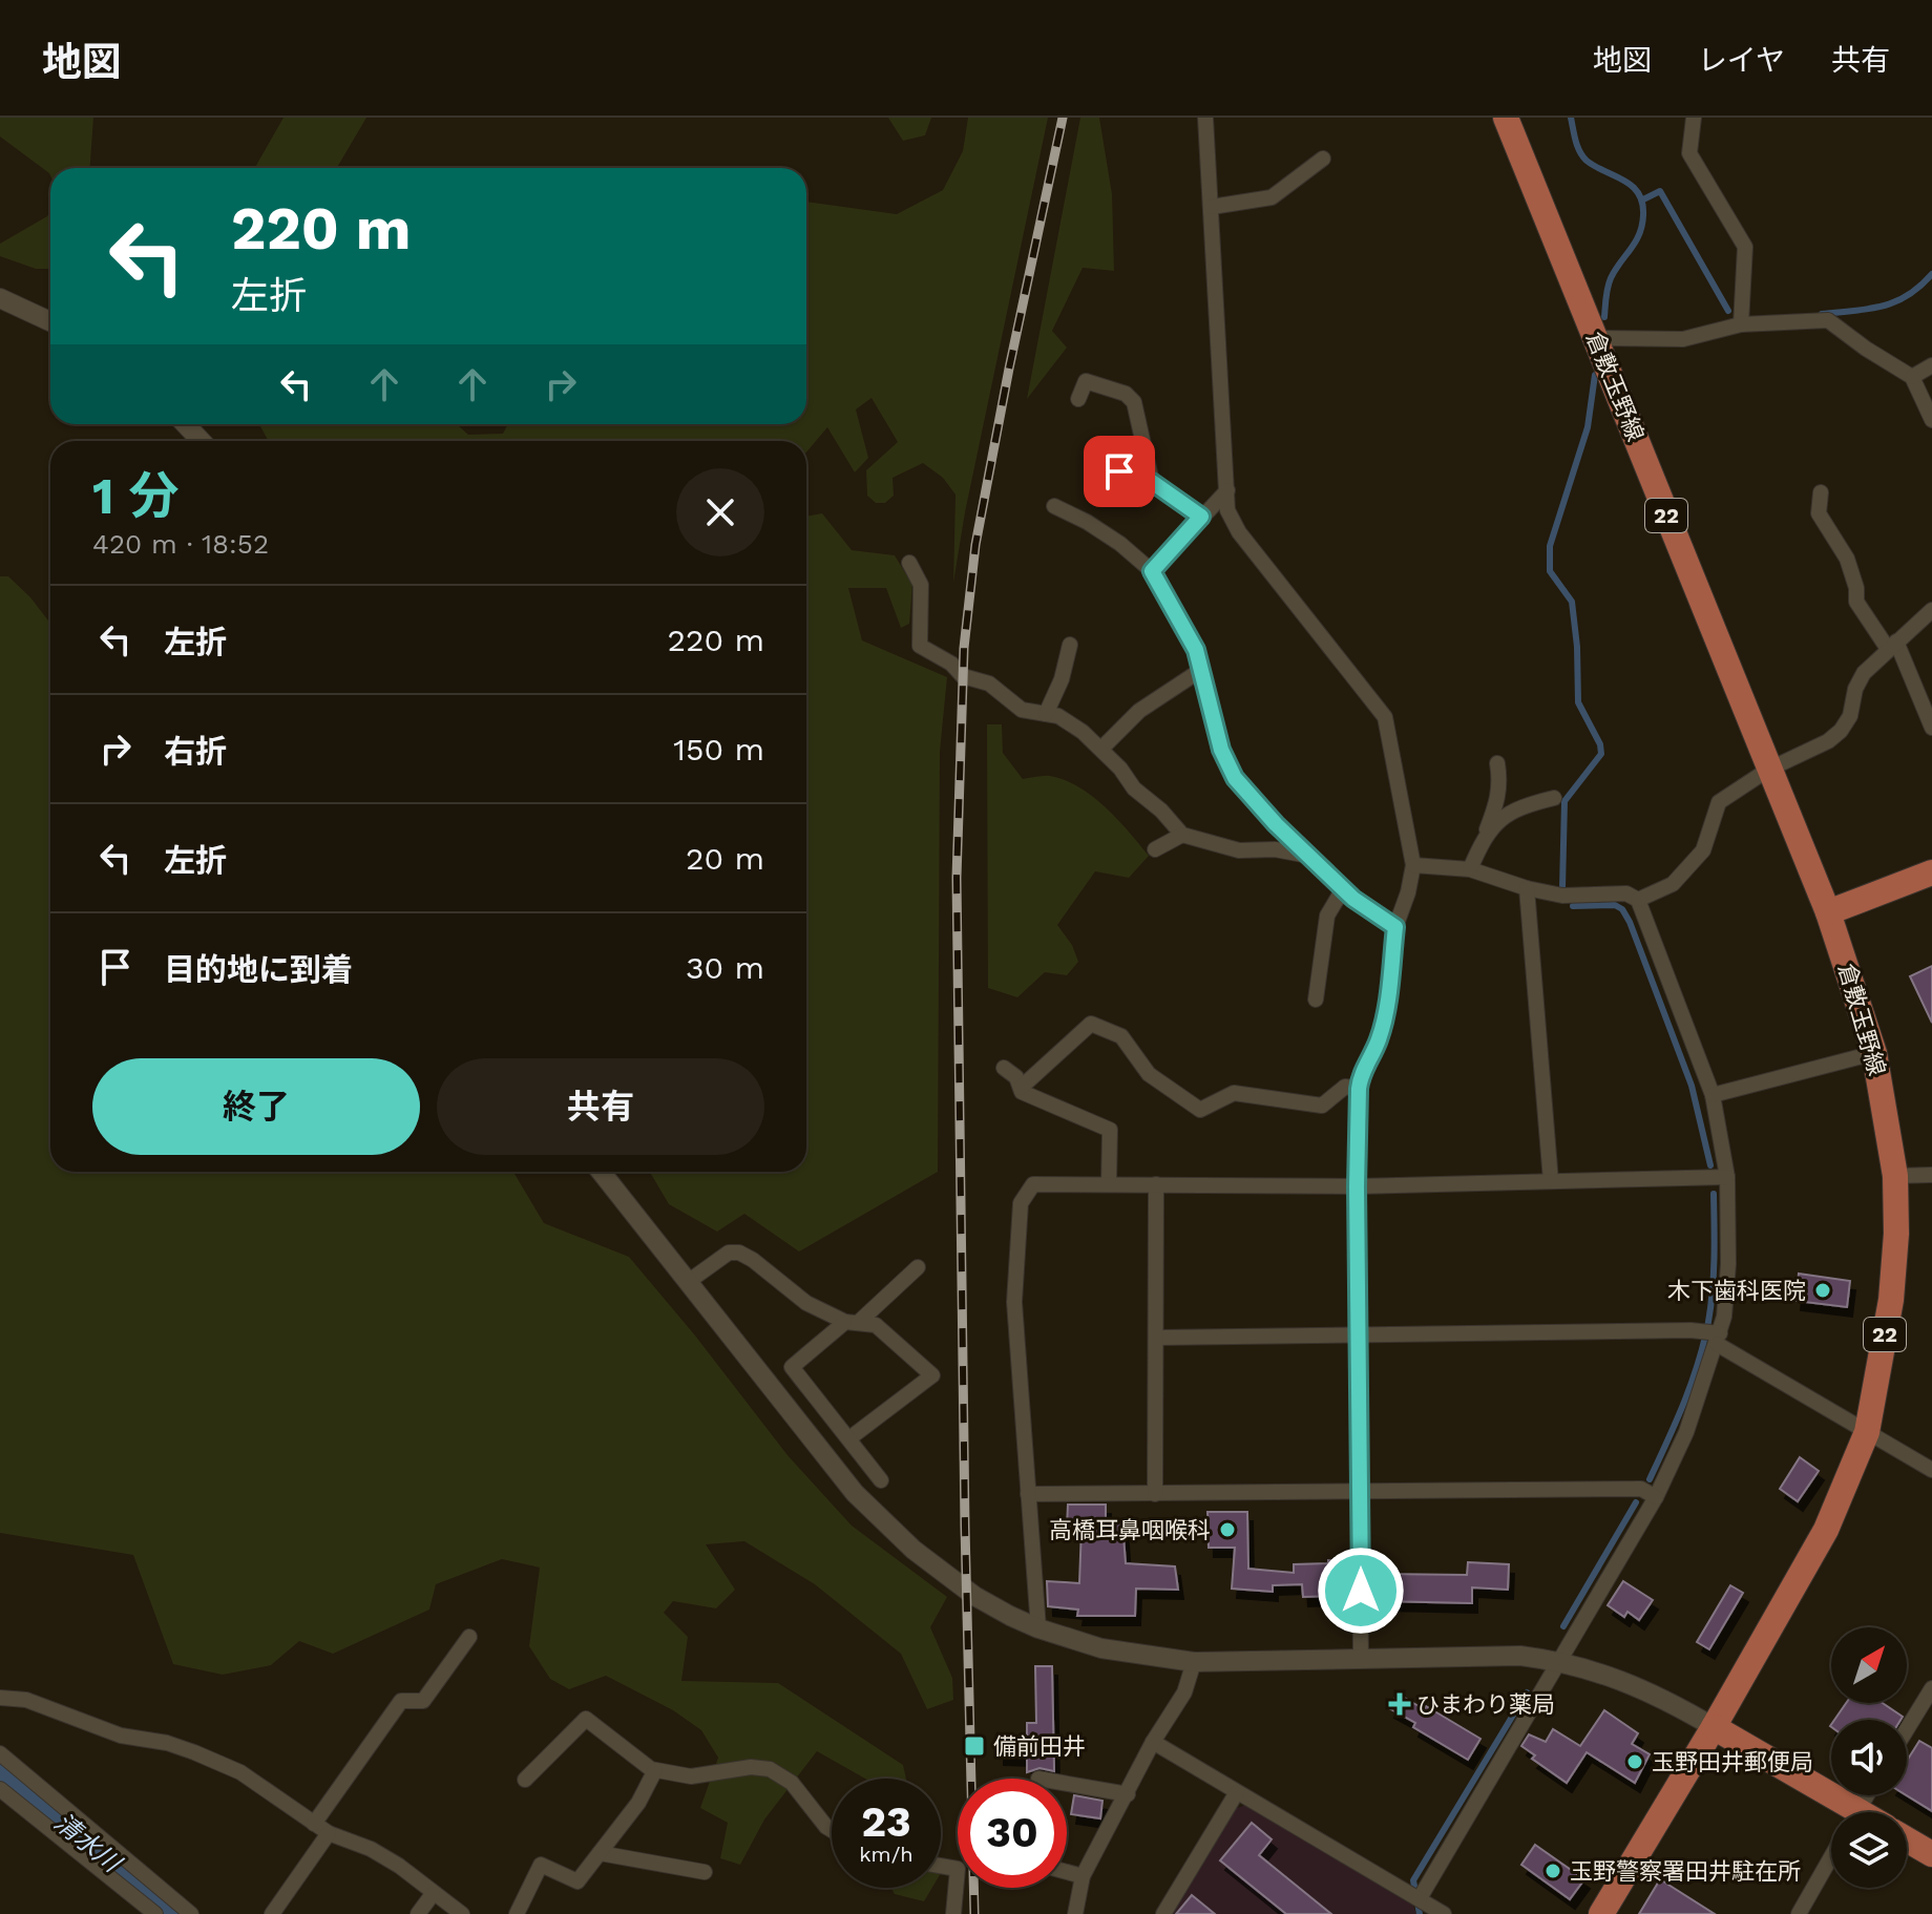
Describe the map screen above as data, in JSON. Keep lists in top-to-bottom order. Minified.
{"streets":{"main road":["倉敷玉野線","22"]},"water":["清水川"],"places":{"other":["木下歯科医院","高橋耳鼻咽喉科","玉野田井郵便局","玉野警察署田井駐在所"],"health":["ひまわり薬局"],"transit":["備前田井"]},"north":"top right","page":{"header":"地図","nav":["地図","レイヤ","共有"],"turn":["220 m","左折"],"heading":["1 分","420 m · 18:52"],"list":[{"name":"左折","value":"220 m"},{"name":"右折","value":"150 m"},{"name":"左折","value":"20 m"},{"name":"目的地に到着","value":"30 m"}],"buttons":["終了","共有"],"speed":"23 km/h","limit":"30"}}
